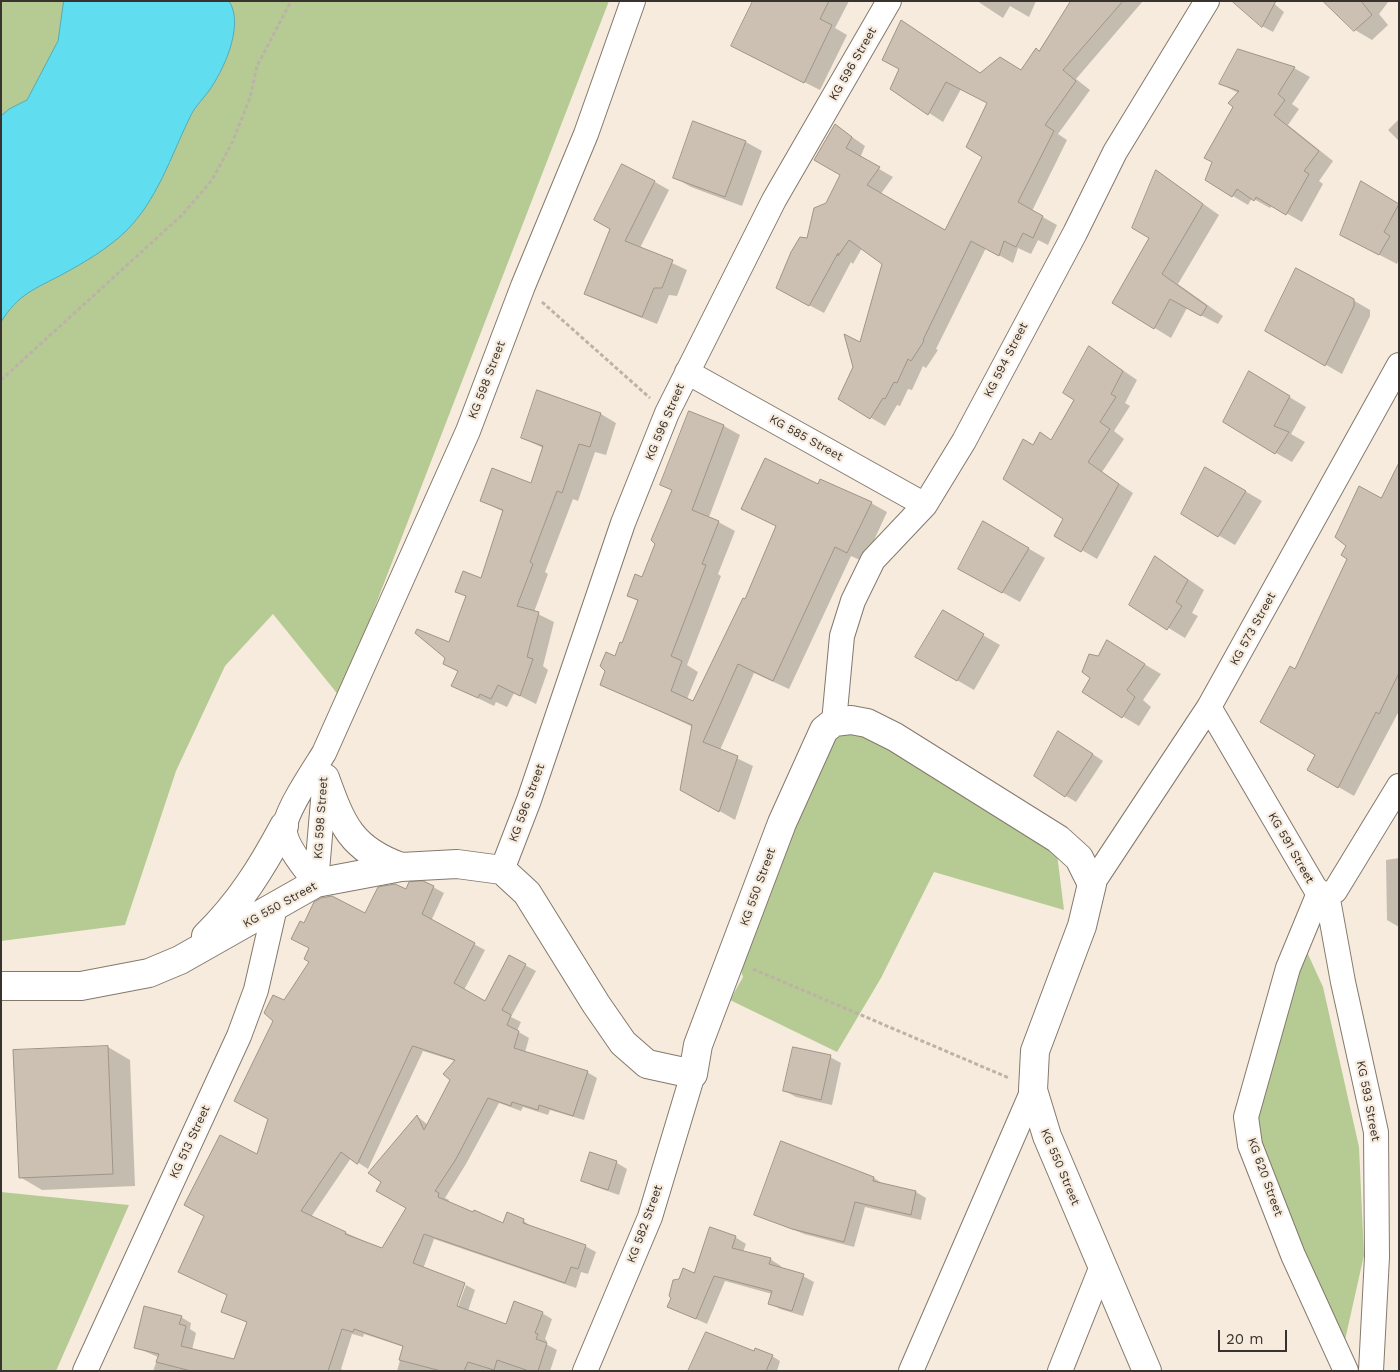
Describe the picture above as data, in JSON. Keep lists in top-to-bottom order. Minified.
{"streets":{"street":["KG 596 Street","KG 594 Street","KG 598 Street","KG 585 Street","KG 573 Street","KG 591 Street","KG 550 Street","KG 593 Street","KG 513 Street","KG 620 Street","KG 582 Street"]},"crossings":[["KG 596 Street","KG 585 Street"],["KG 596 Street","KG 550 Street"],["KG 594 Street","KG 585 Street"],["KG 594 Street","KG 550 Street"],["KG 598 Street","KG 550 Street"],["KG 573 Street","KG 591 Street"],["KG 573 Street","KG 550 Street"],["KG 591 Street","KG 593 Street"],["KG 591 Street","KG 620 Street"],["KG 550 Street","KG 513 Street"],["KG 550 Street","KG 582 Street"],["KG 593 Street","KG 620 Street"]],"scale_bar":"20 m"}
